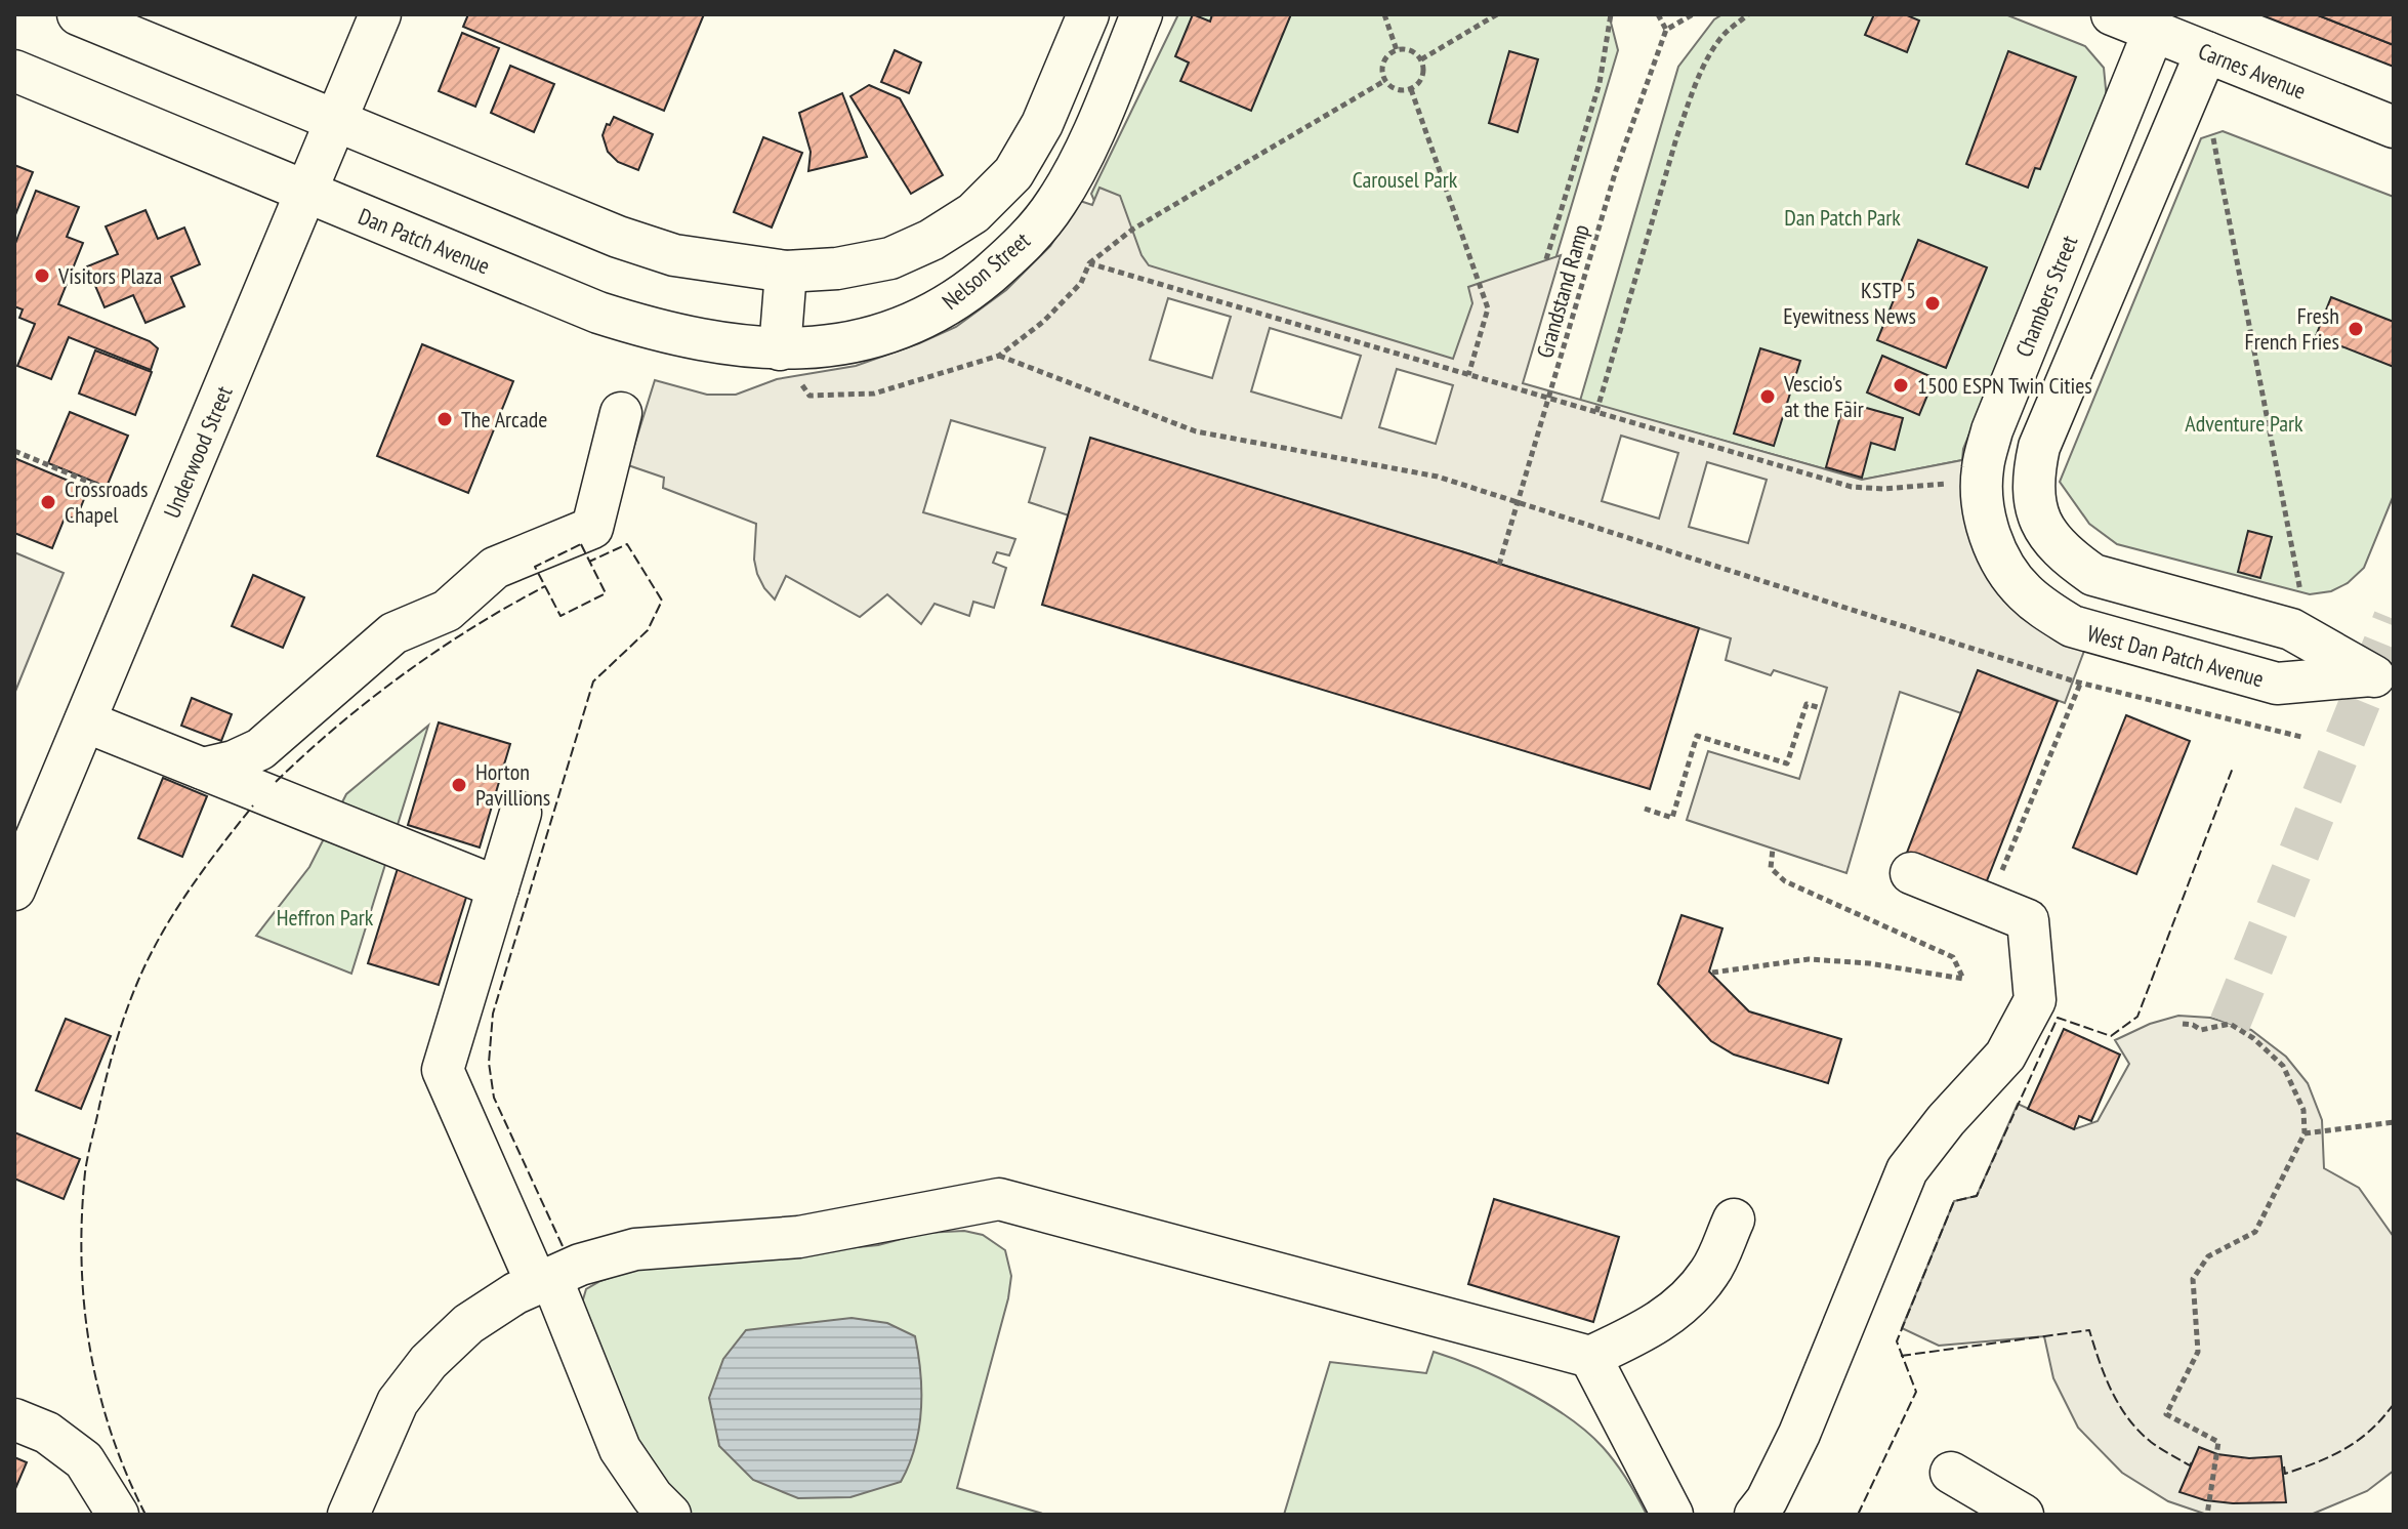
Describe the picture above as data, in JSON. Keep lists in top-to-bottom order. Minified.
{"streets":{"street":["Carnes Avenue","Dan Patch Avenue","Nelson Street","Chambers Street","Underwood Street","West Dan Patch Avenue"],"path":["Grandstand Ramp"]},"crossings":[["Carnes Avenue","Chambers Street"],["Carnes Avenue","West Dan Patch Avenue"],["Dan Patch Avenue","Nelson Street"],["Dan Patch Avenue","Underwood Street"],["Chambers Street","West Dan Patch Avenue"]],"parks":["Carousel Park","Dan Patch Park","Adventure Park","Heffron Park"],"places":["Visitors Plaza","KSTP 5 Eyewitness News","Fresh French Fries","1500 ESPN Twin Cities","Vescio's at the Fair","The Arcade","Crossroads Chapel","Horton Pavillions"]}
